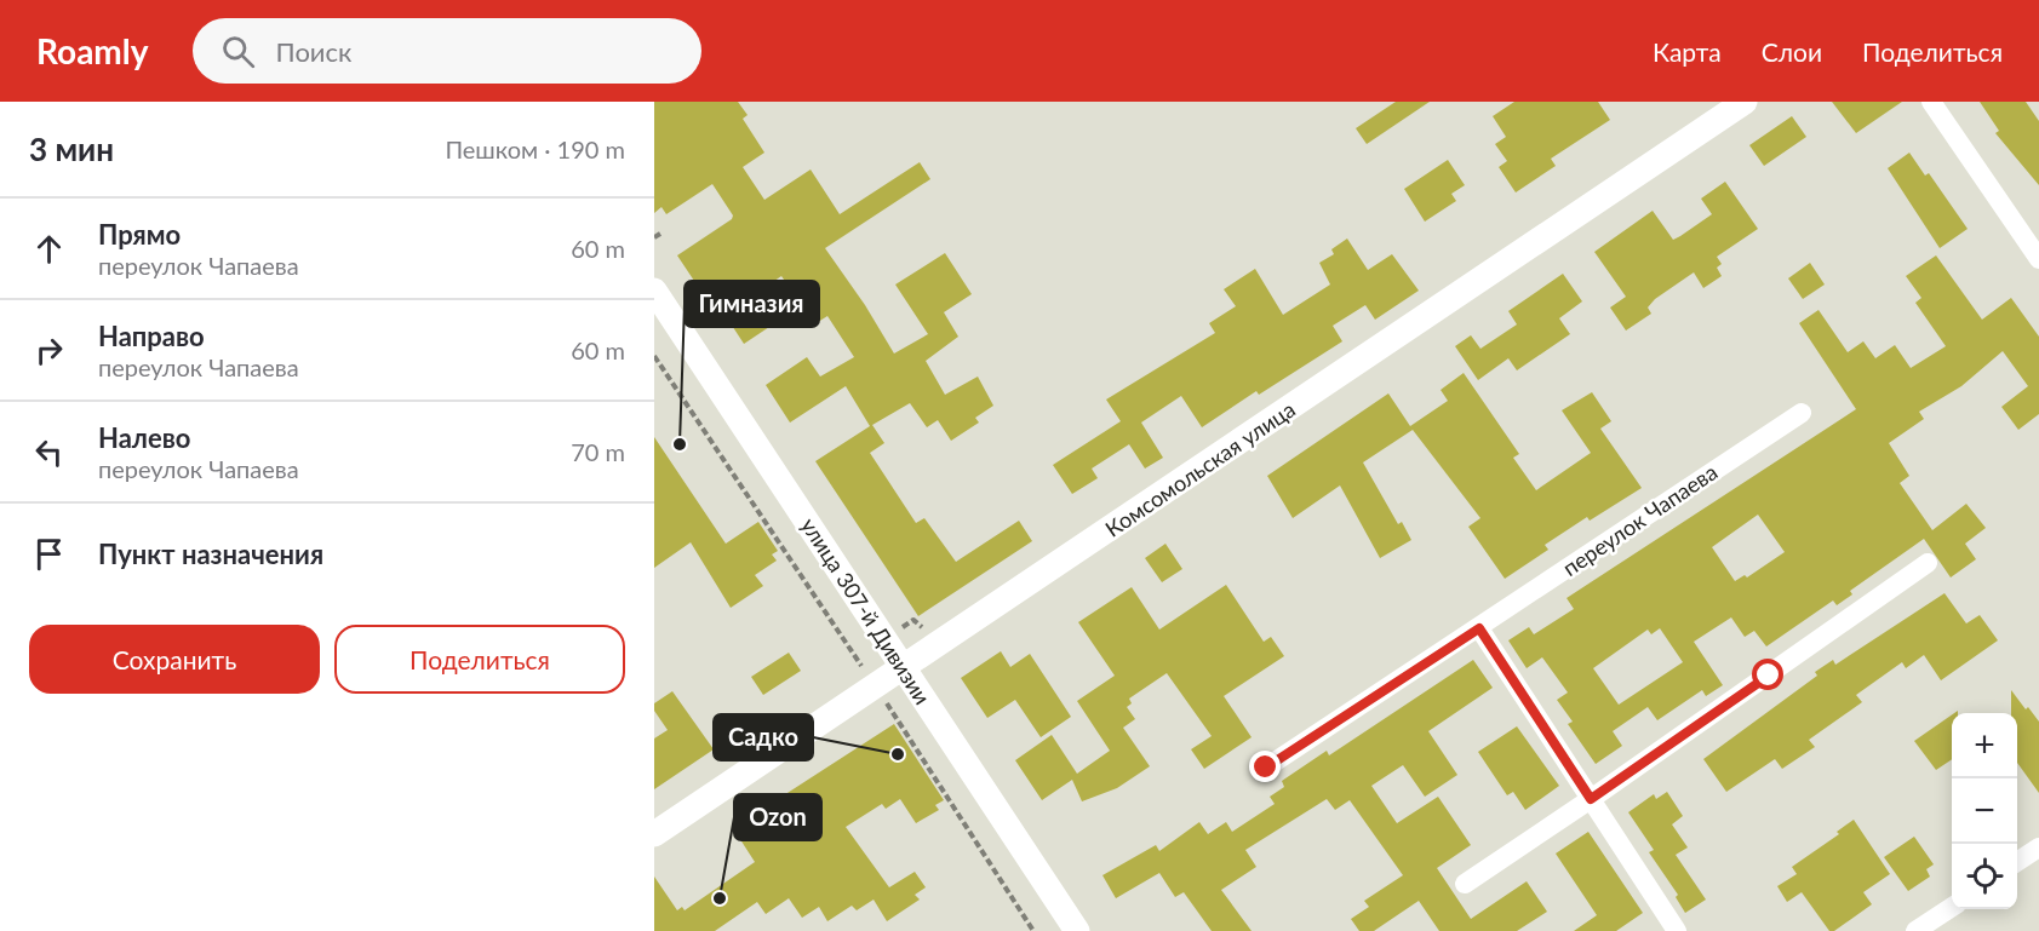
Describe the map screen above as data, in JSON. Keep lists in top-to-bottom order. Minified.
{"streets":{"street":["Комсомольская улица","переулок Чапаева","улица 307-й Дивизии"]},"crossings":[["Комсомольская улица","улица 307-й Дивизии"]],"places":["Гимназия","Садко","Ozon"],"page":{"header":"Roamly","search":"Поиск","nav":["Карта","Слои","Поделиться"],"heading":["3 мин","Пешком · 190 m"],"list":[["Прямо","переулок Чапаева","60 m"],["Направо","переулок Чапаева","60 m"],["Налево","переулок Чапаева","70 m"],"Пункт назначения"],"buttons":["Сохранить","Поделиться"],"map_buttons":["+","−"]}}
